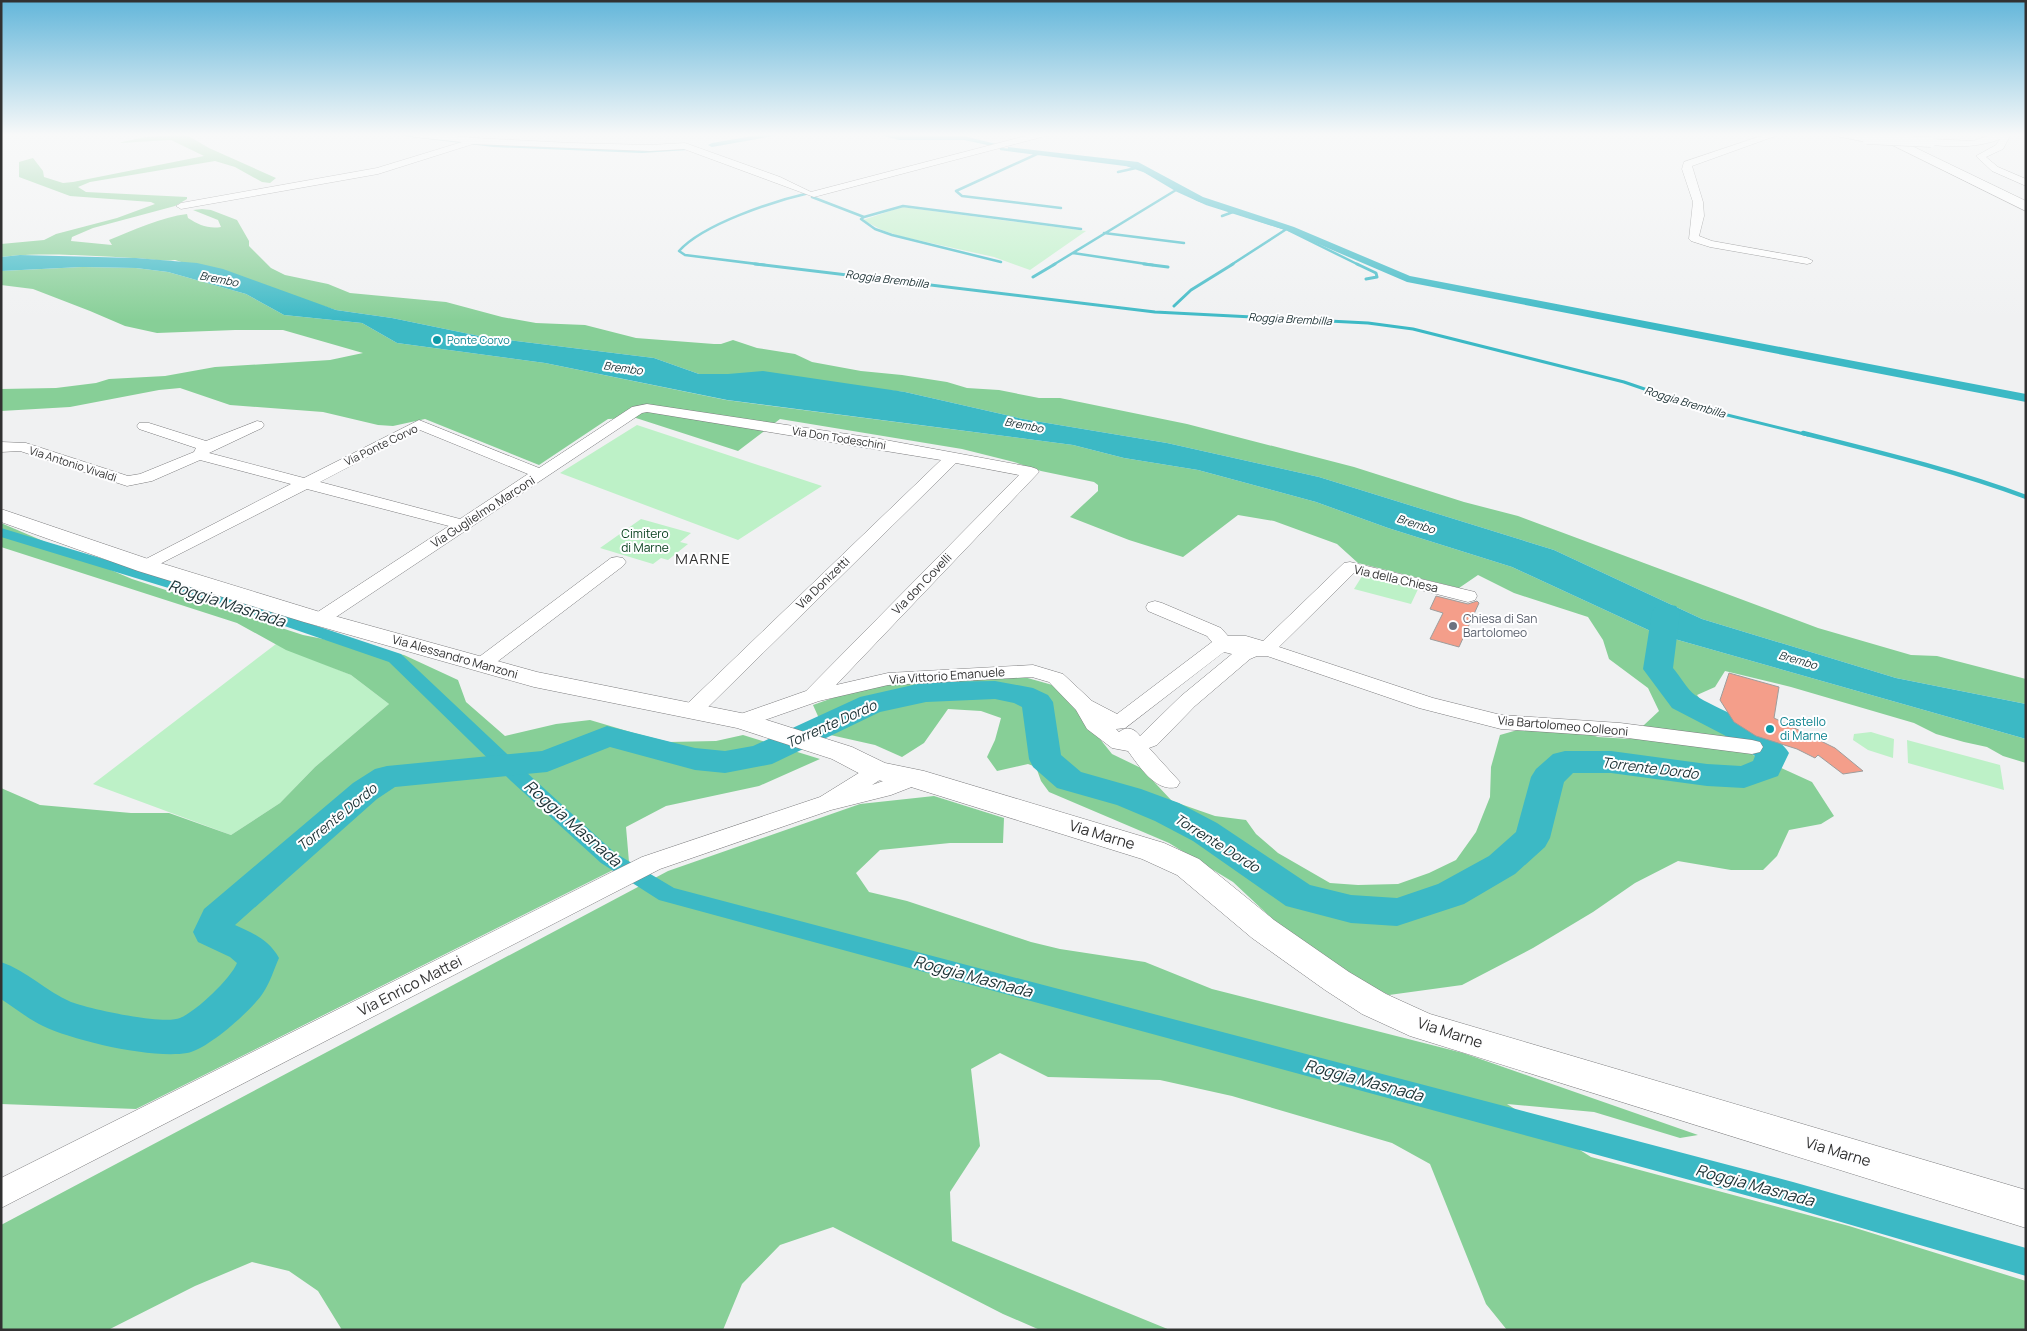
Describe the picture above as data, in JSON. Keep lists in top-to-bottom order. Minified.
{"streets":{"street":["Via Don Todeschini","Via Ponte Corvo","Via Antonio Vivaldi","Via Guglielmo Marconi","Via della Chiesa","Via Donizetti","Via don Covelli","Via Alessandro Manzoni","Via Vittorio Emanuele","Via Bartolomeo Colleoni","Via Marne","Via Enrico Mattei"]},"crossings":[["Via Don Todeschini","Via Guglielmo Marconi"],["Via Don Todeschini","Via Donizetti"],["Via Don Todeschini","Via don Covelli"],["Via Ponte Corvo","Via Guglielmo Marconi"],["Via Ponte Corvo","Via Alessandro Manzoni"],["Via Guglielmo Marconi","Via Alessandro Manzoni"],["Via della Chiesa","Via Bartolomeo Colleoni"],["Via Donizetti","Via Alessandro Manzoni"],["Via don Covelli","Via Vittorio Emanuele"],["Via Alessandro Manzoni","Via Vittorio Emanuele"],["Via Alessandro Manzoni","Via Marne"],["Via Alessandro Manzoni","Via Enrico Mattei"],["Via Marne","Via Enrico Mattei"]],"districts":["MARNE"],"water":["Brembo","Roggia Brembilla","Roggia Masnada","Torrente Dordo"],"parks":["Cimitero di Marne"],"places":["Ponte Corvo","Chiesa di San Bartolomeo","Castello di Marne"]}
